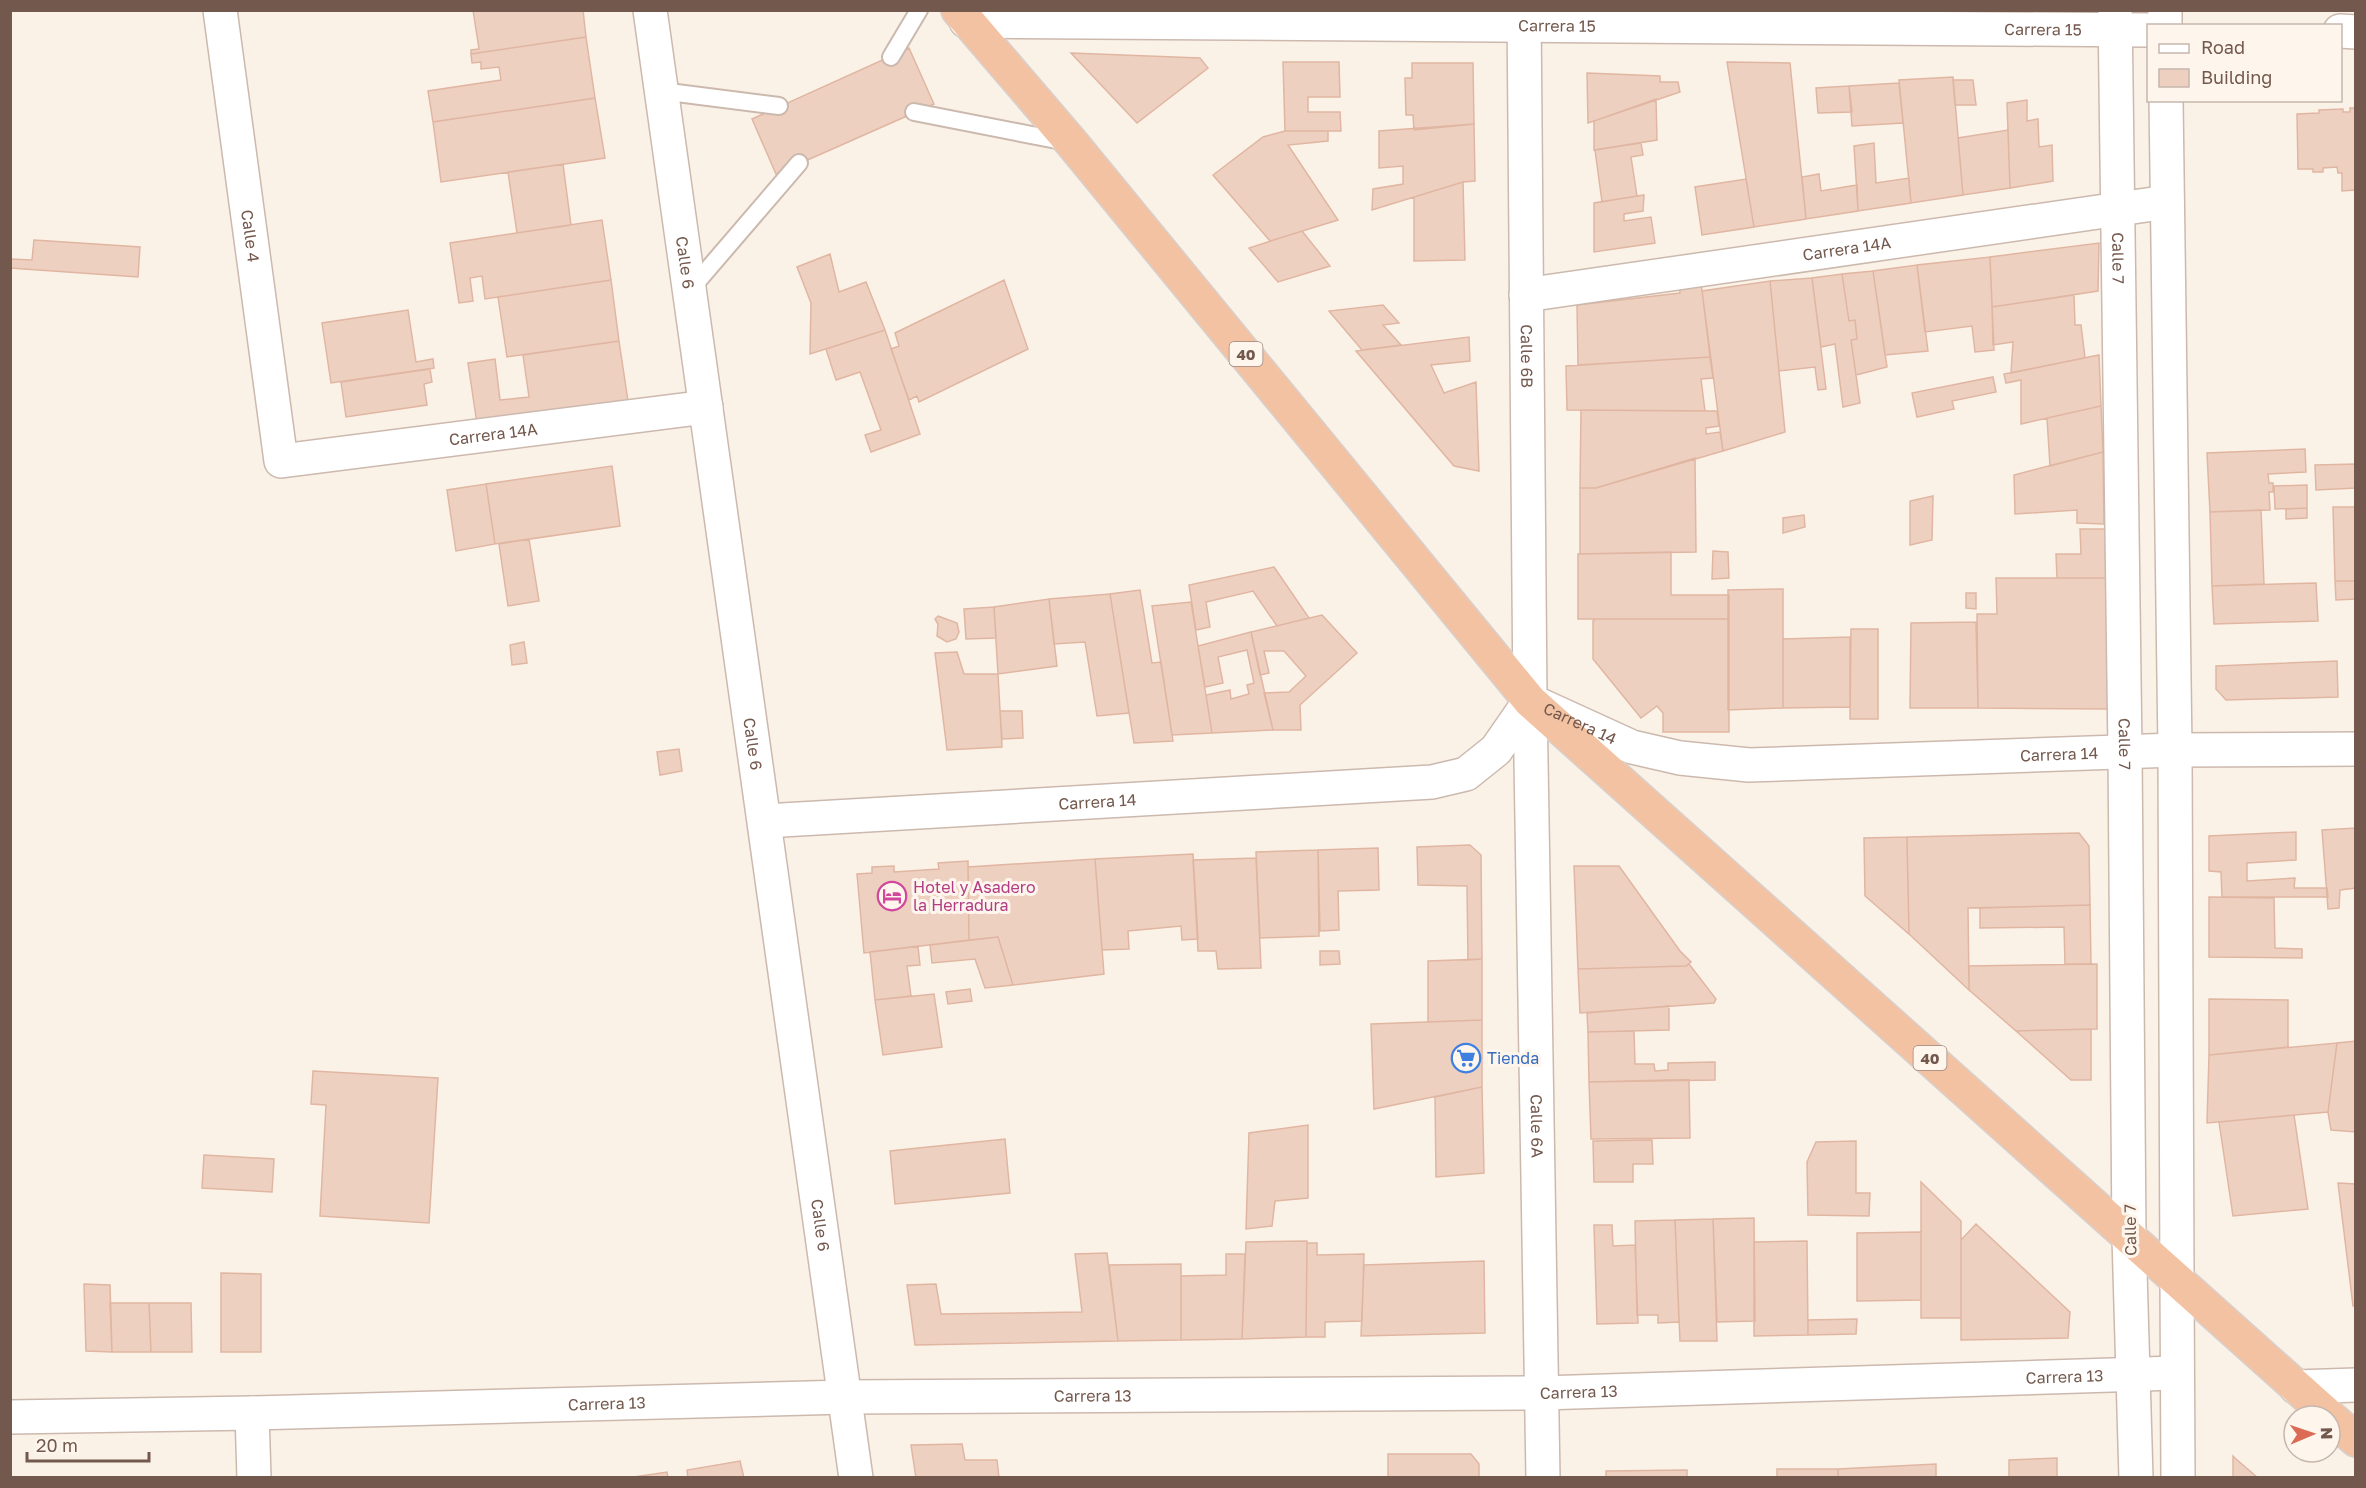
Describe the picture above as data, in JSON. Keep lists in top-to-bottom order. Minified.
{"streets":{"highway":["40"],"street":["Carrera 15","Calle 4","Carrera 14A","Calle 7","Calle 6","Calle 6B","Carrera 14","Calle 6A","Carrera 13"]},"crossings":[["Carrera 15","Calle 7"],["Carrera 15","40"],["Carrera 15","Calle 6B"],["Calle 4","Carrera 14A"],["Carrera 14A","Calle 7"],["Carrera 14A","Calle 6"],["Carrera 14A","Calle 6B"],["Calle 7","40"],["Calle 7","Carrera 14"],["Calle 7","Carrera 13"],["Calle 6","Carrera 14"],["Calle 6","Carrera 13"],["40","Calle 6B"],["40","Carrera 14"],["40","Calle 6A"],["Calle 6B","Carrera 14"],["Calle 6B","Calle 6A"],["Carrera 14","Calle 6A"],["Calle 6A","Carrera 13"]],"places":{"hotel":["Hotel y Asadero la Herradura"],"supermarket":["Tienda"]},"legend":["Road","Building"],"scale_bar":"20 m","north":"right"}
